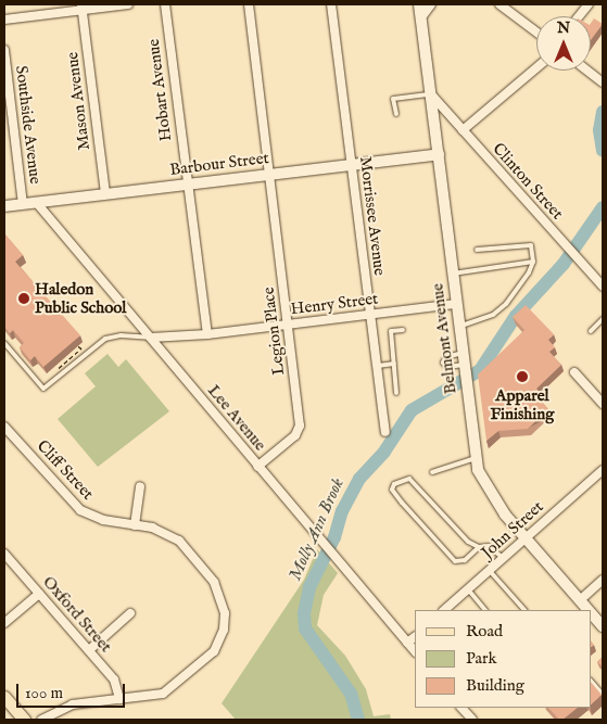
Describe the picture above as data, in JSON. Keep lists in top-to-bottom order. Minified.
{"streets":{"main road":["Barbour Street","Belmont Avenue"],"street":["Hobart Avenue","Mason Avenue","Southside Avenue","Clinton Street","Morrissee Avenue","Henry Street","Legion Place","Lee Avenue","Cliff Street","John Street","Oxford Street"]},"crossings":[["Hobart Avenue","Barbour Street"],["Hobart Avenue","Henry Street"],["Mason Avenue","Barbour Street"],["Southside Avenue","Barbour Street"],["Barbour Street","Morrissee Avenue"],["Barbour Street","Legion Place"],["Barbour Street","Belmont Avenue"],["Barbour Street","Lee Avenue"],["Clinton Street","Belmont Avenue"],["Morrissee Avenue","Henry Street"],["Henry Street","Legion Place"],["Henry Street","Belmont Avenue"],["Henry Street","Lee Avenue"],["Legion Place","Lee Avenue"],["Belmont Avenue","John Street"],["Cliff Street","Oxford Street"]],"water":["Molly Ann Brook"],"places":["Haledon Public School","Apparel Finishing"],"legend":["Road","Park","Building"],"scale_bar":"100 m","north":"top"}
